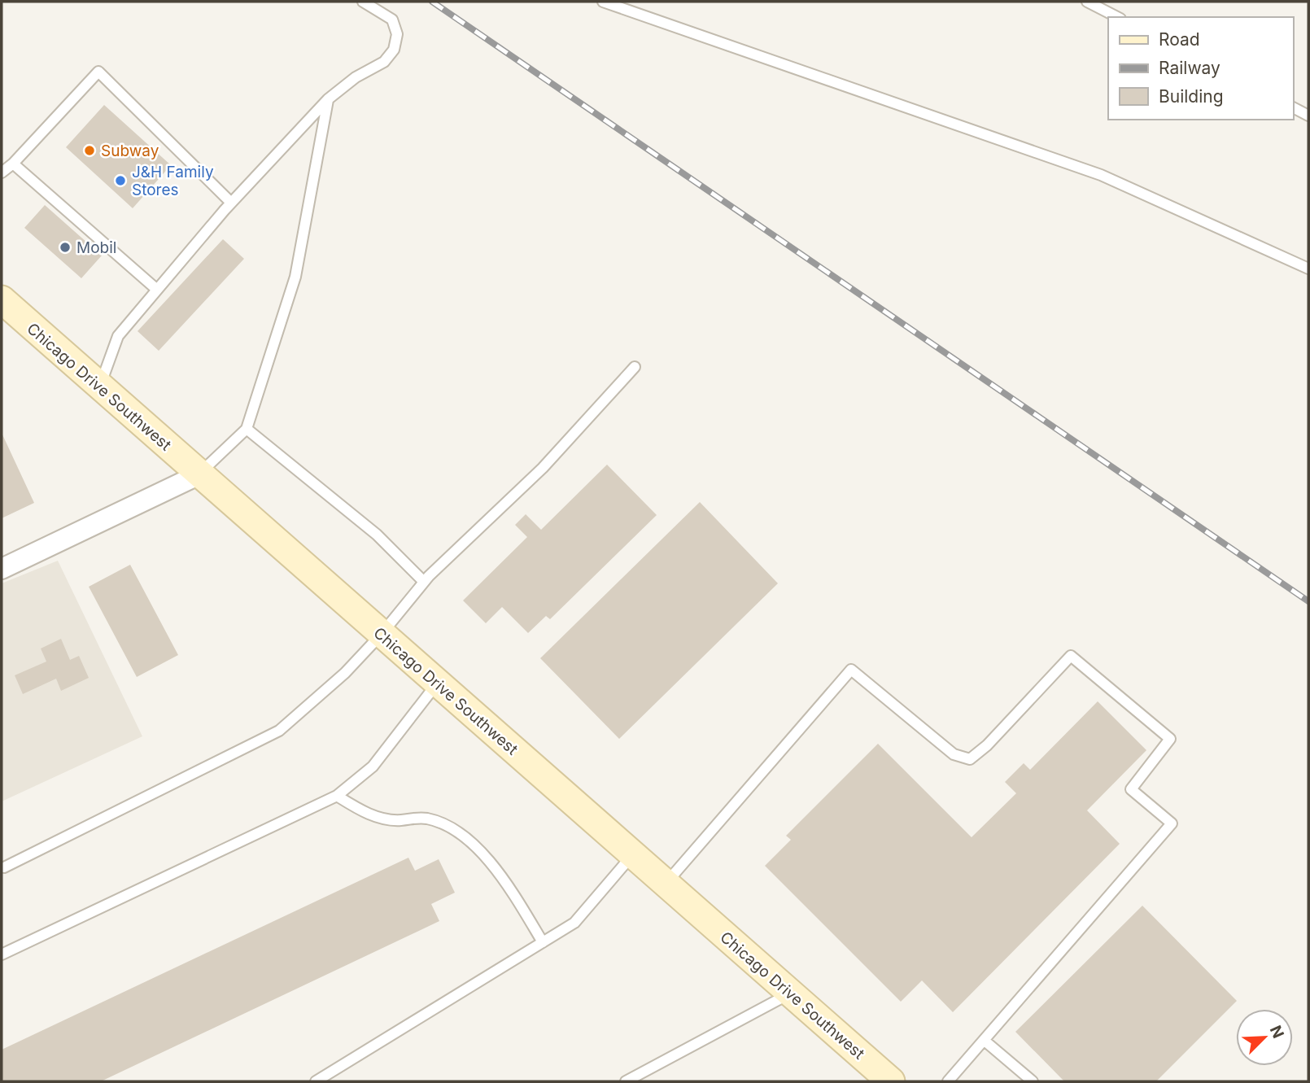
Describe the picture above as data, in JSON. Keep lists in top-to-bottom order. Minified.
{"streets":{"main road":["Chicago Drive Southwest"]},"places":["Subway","J&H Family Stores","Mobil"],"legend":["Road","Railway","Building"],"north":"top right"}
